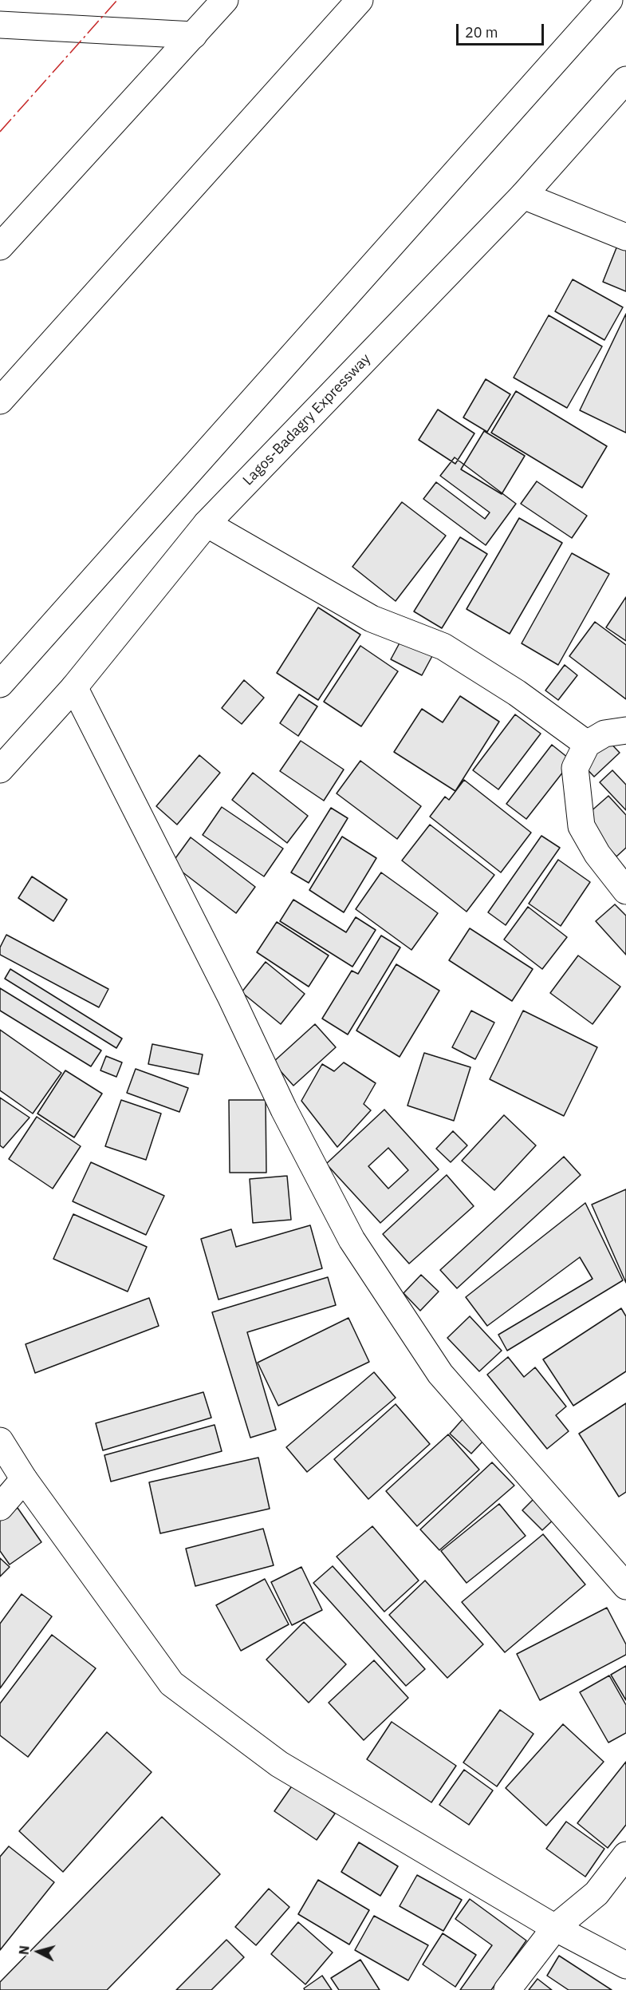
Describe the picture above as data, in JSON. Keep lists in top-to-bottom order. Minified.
{"streets":{"main road":["Lagos-Badagry Expressway"]},"scale_bar":"20 m","north":"left"}
